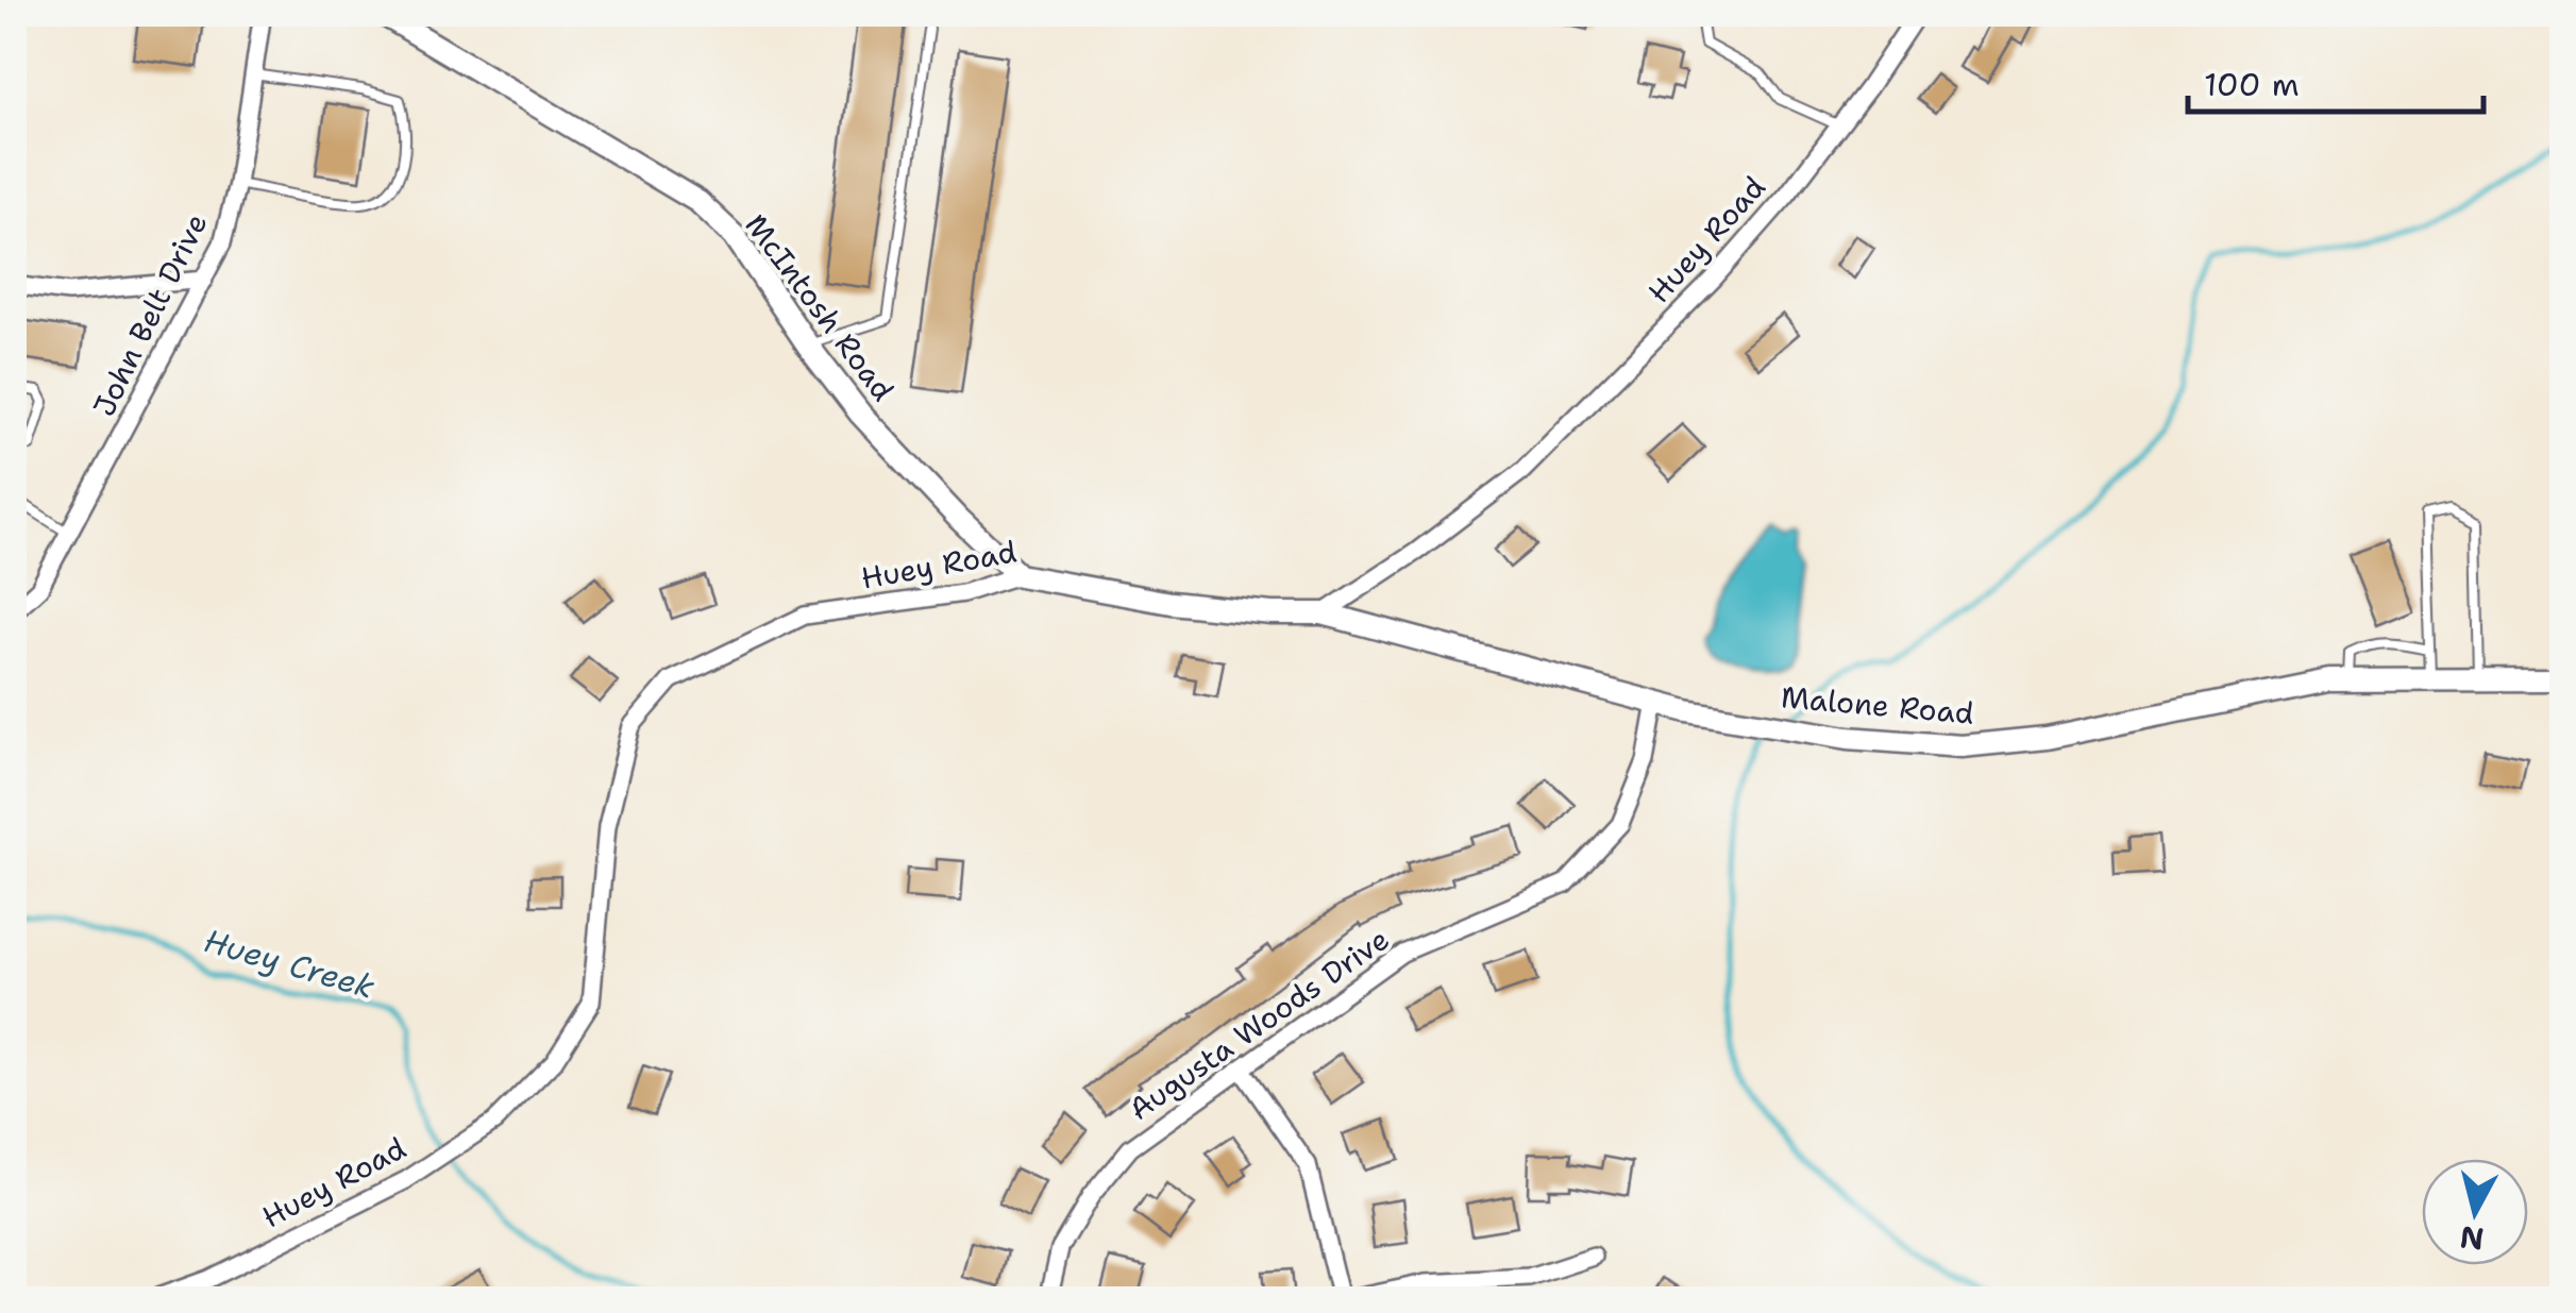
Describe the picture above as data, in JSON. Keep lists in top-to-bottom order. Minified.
{"streets":{"street":["Huey Road","McIntosh Road","John Belt Drive","Malone Road","Augusta Woods Drive"]},"crossings":[["Huey Road","McIntosh Road"],["Huey Road","Malone Road"],["Malone Road","Augusta Woods Drive"]],"water":["Huey Creek"],"scale_bar":"100 m","north":"bottom"}
